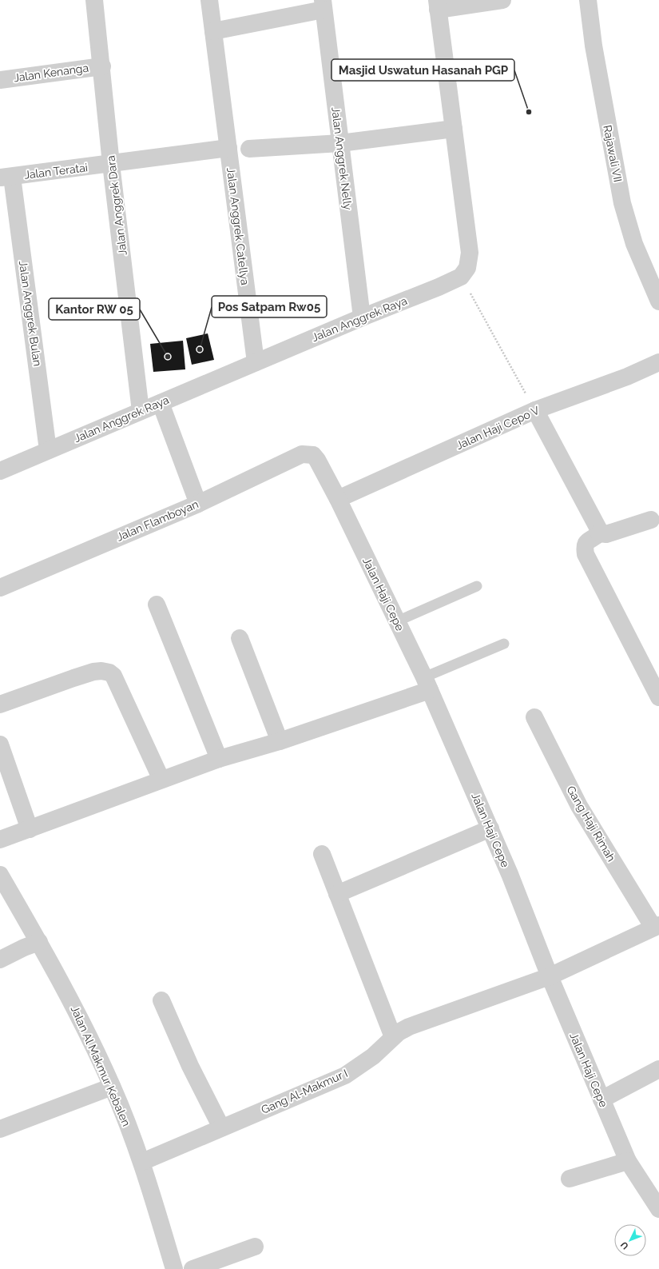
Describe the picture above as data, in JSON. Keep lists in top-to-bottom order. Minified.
{"streets":{"street":["Jalan Kenanga","Rajawali VII","Jalan Anggrek Nelly","Jalan Teratai","Jalan Anggrek Dara","Jalan Anggrek Catellya","Jalan Anggrek Bulan","Jalan Anggrek Raya","Jalan Haji Cepo V","Jalan Flamboyan","Jalan Haji Cepe","Gang Haji Rimah","Jalan Al Makmur Kebalen","Gang Al-Makmur I"]},"crossings":[["Jalan Kenanga","Jalan Anggrek Dara"],["Jalan Anggrek Nelly","Jalan Anggrek Raya"],["Jalan Teratai","Jalan Anggrek Dara"],["Jalan Teratai","Jalan Anggrek Bulan"],["Jalan Anggrek Dara","Jalan Anggrek Raya"],["Jalan Anggrek Catellya","Jalan Anggrek Raya"],["Jalan Anggrek Bulan","Jalan Anggrek Raya"],["Jalan Haji Cepo V","Jalan Haji Cepe"],["Jalan Flamboyan","Jalan Haji Cepe"],["Jalan Haji Cepe","Gang Al-Makmur I"],["Gang Haji Rimah","Gang Al-Makmur I"],["Jalan Al Makmur Kebalen","Gang Al-Makmur I"]],"places":["Masjid Uswatun Hasanah PGP","Pos Satpam Rw05","Kantor RW 05"],"north":"bottom left"}
